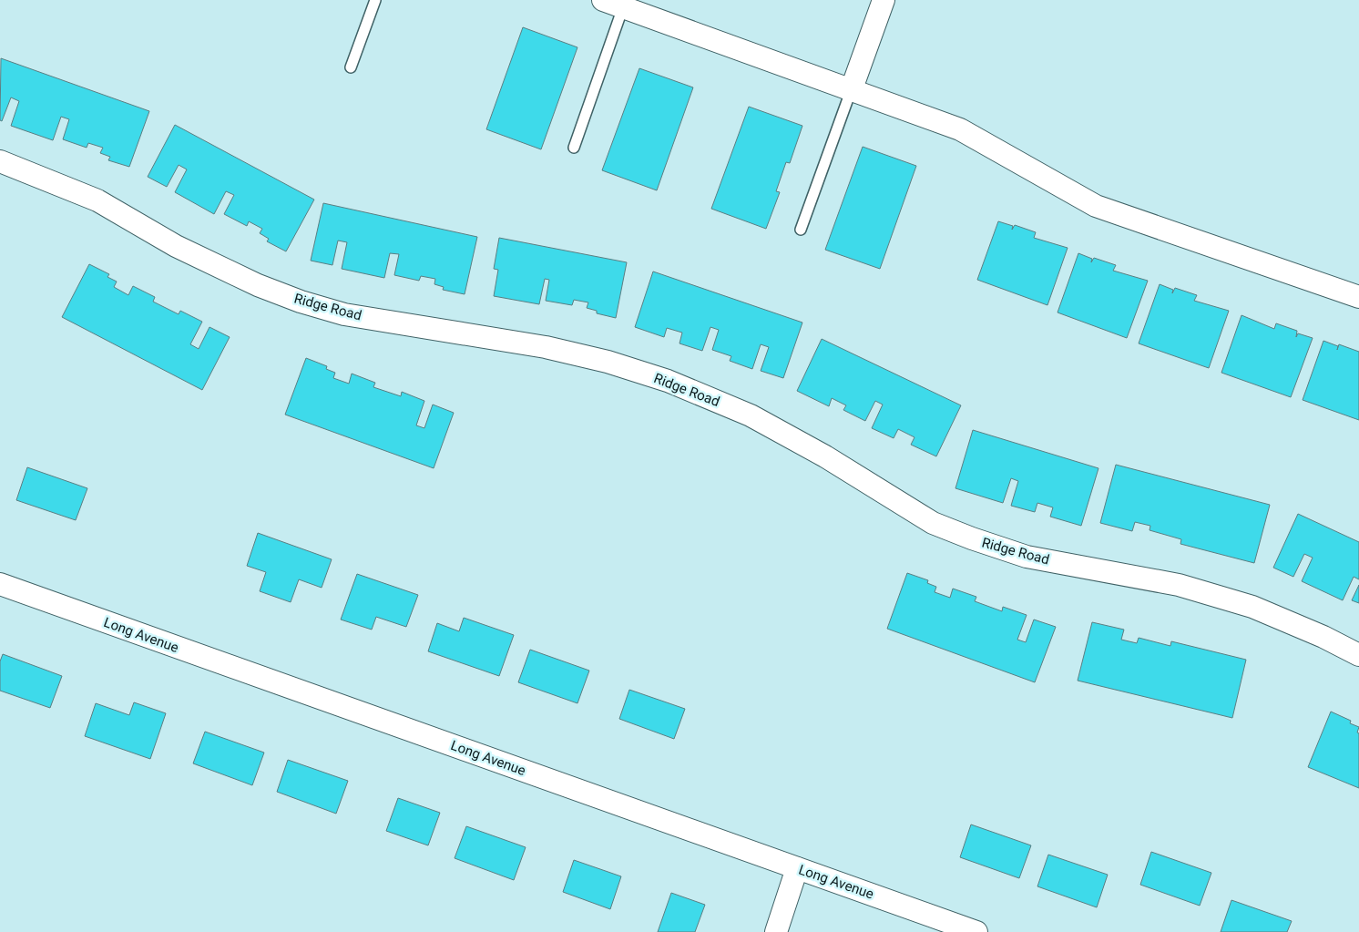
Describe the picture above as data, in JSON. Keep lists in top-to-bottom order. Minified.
{"streets":{"street":["Ridge Road","Long Avenue"]}}
